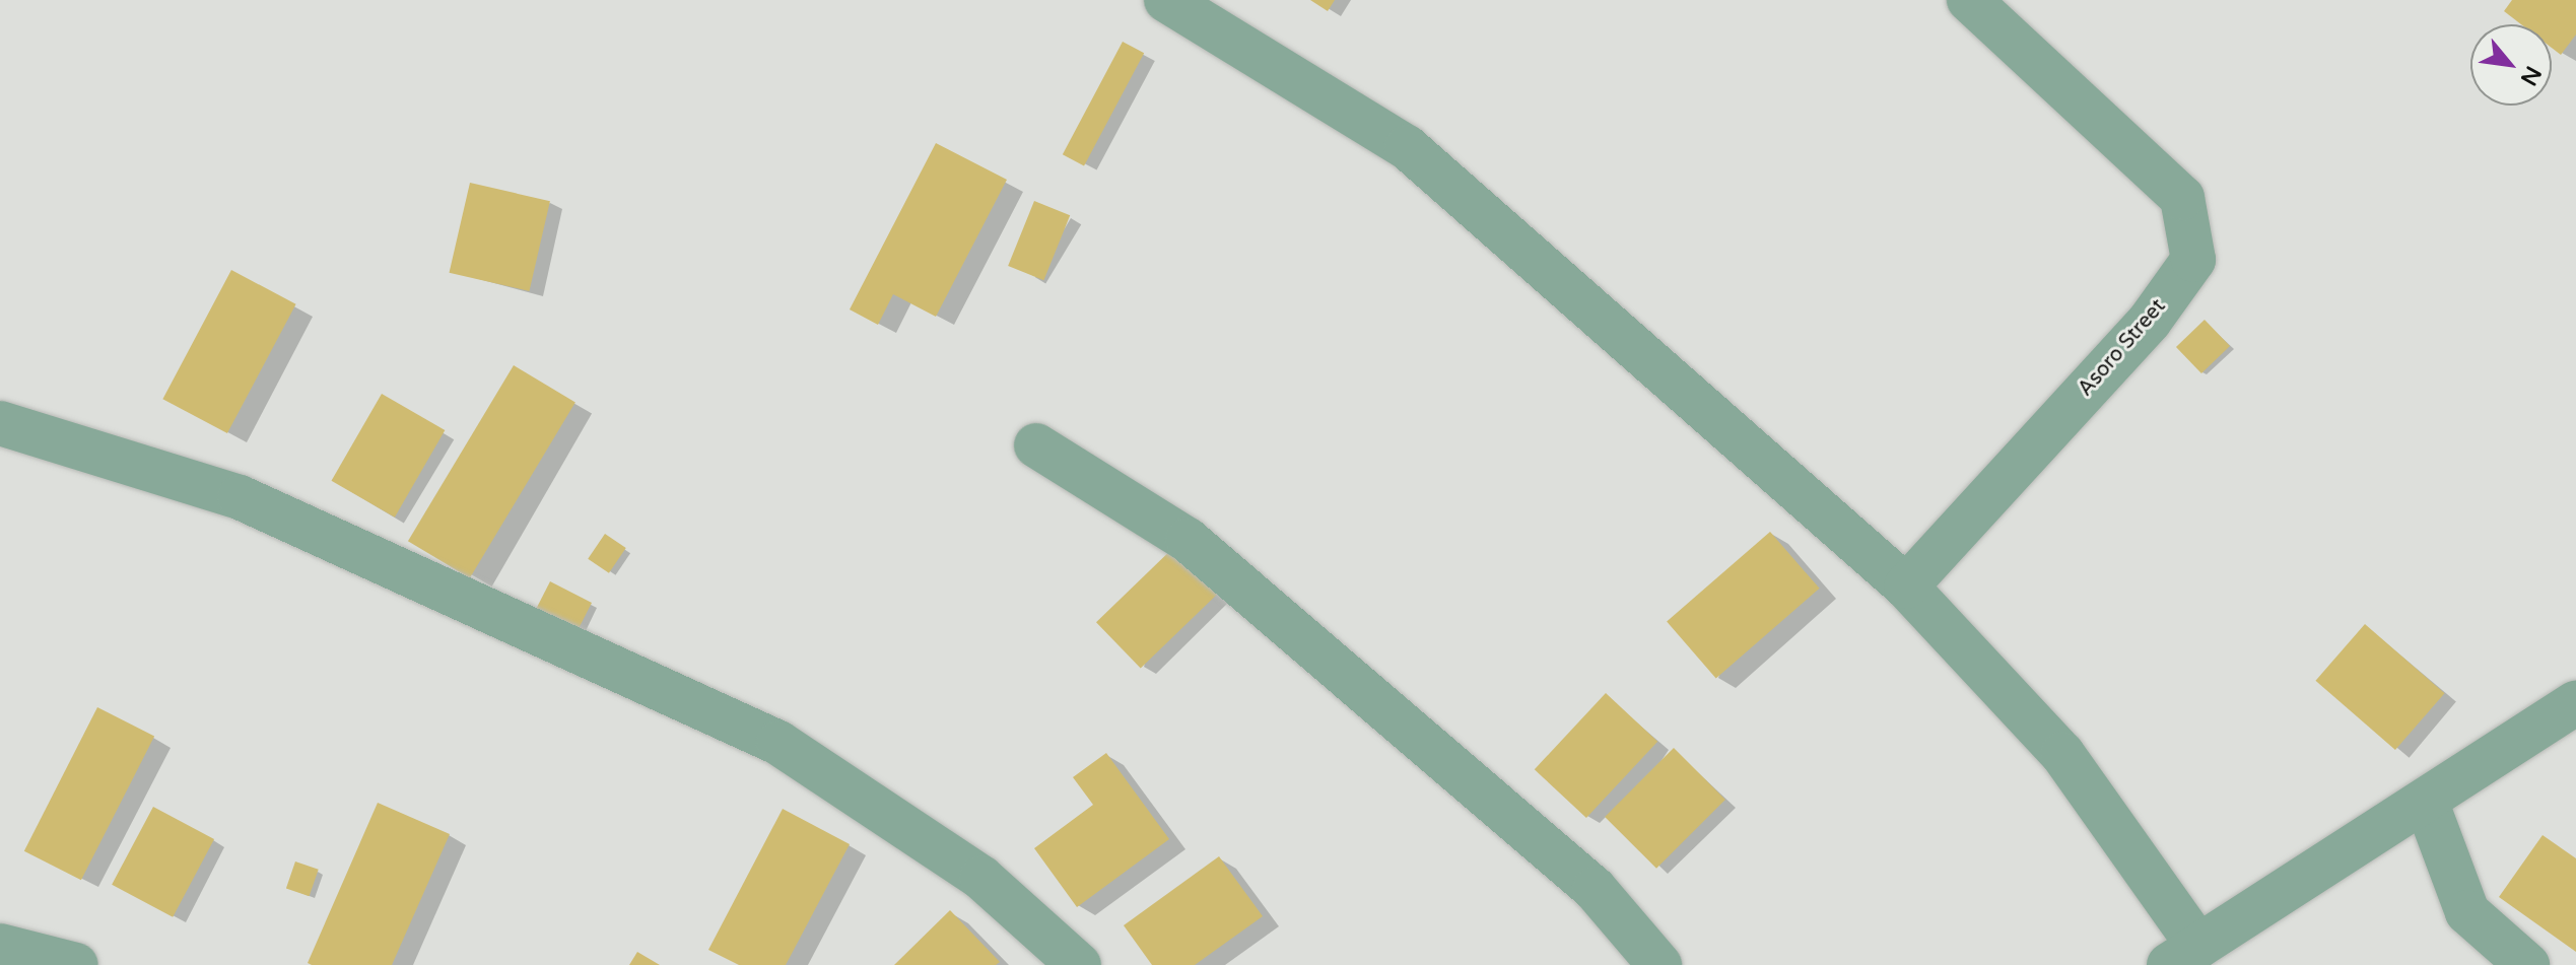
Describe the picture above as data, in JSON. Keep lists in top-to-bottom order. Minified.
{"streets":{"street":["Asoro Street"]},"north":"bottom right"}
